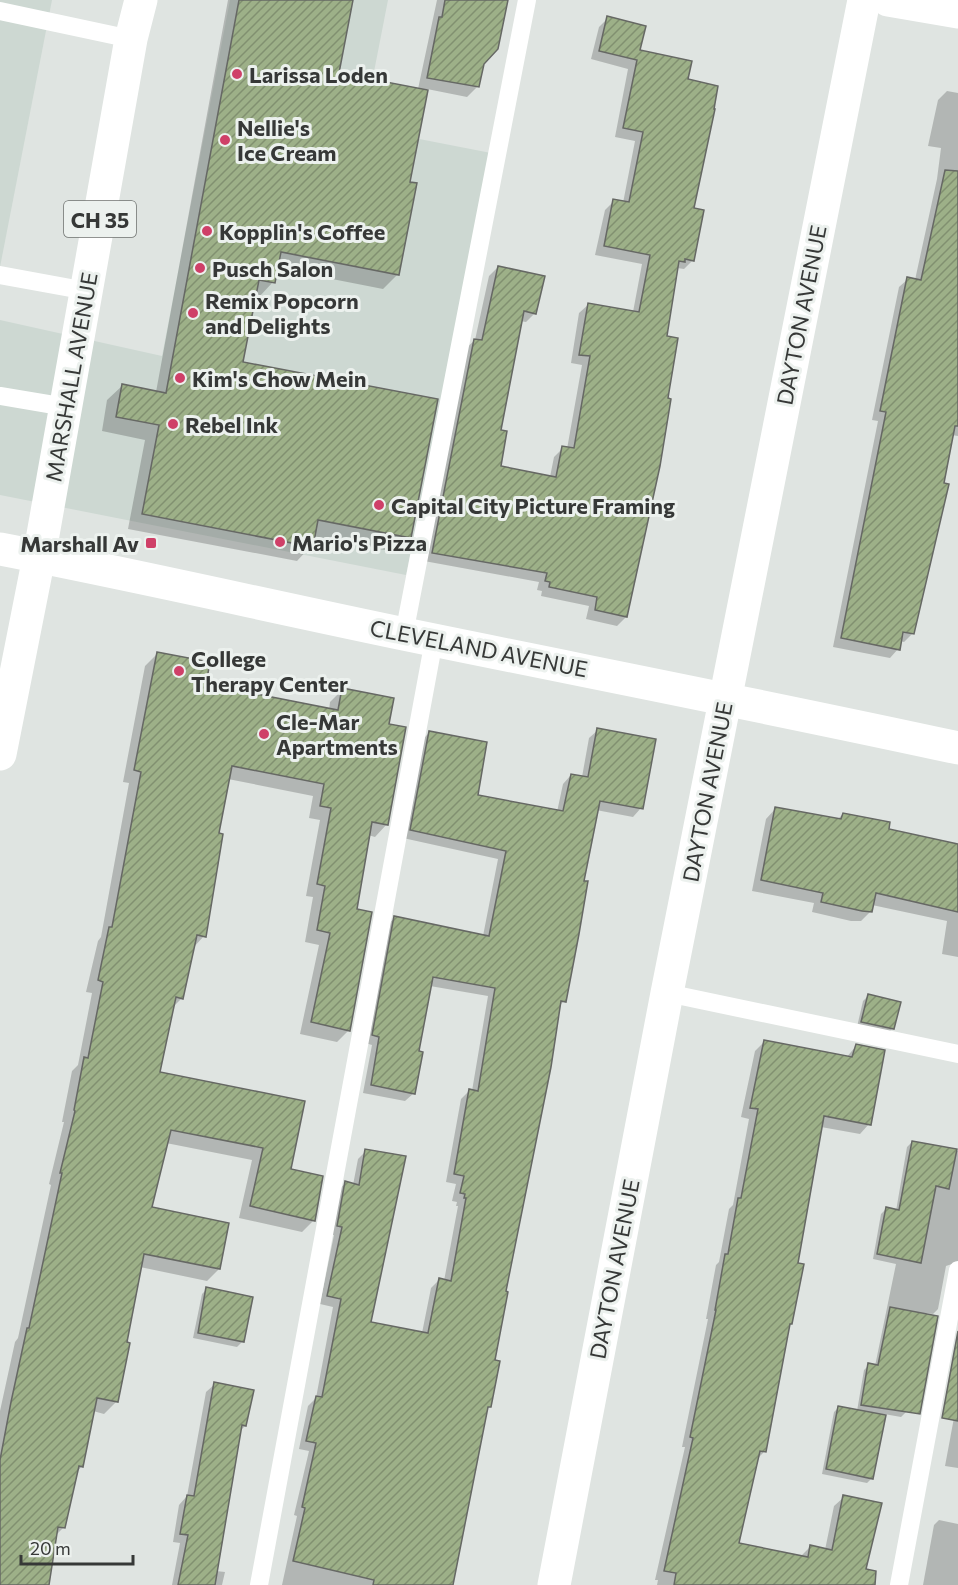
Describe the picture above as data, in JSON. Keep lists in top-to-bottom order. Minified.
{"streets":{"street":["CH 35","DAYTON AVENUE","MARSHALL AVENUE","CLEVELAND AVENUE"]},"crossings":[["DAYTON AVENUE","CLEVELAND AVENUE"],["MARSHALL AVENUE","CLEVELAND AVENUE"]],"places":{"other":["Larissa Loden","Nellie's Ice Cream","Kopplin's Coffee","Pusch Salon","Remix Popcorn and Delights","Kim's Chow Mein","Rebel Ink","Capital City Picture Framing","Mario's Pizza","College Therapy Center","Cle-Mar Apartments"],"transit":["Marshall Av"]},"scale_bar":"20 m"}
